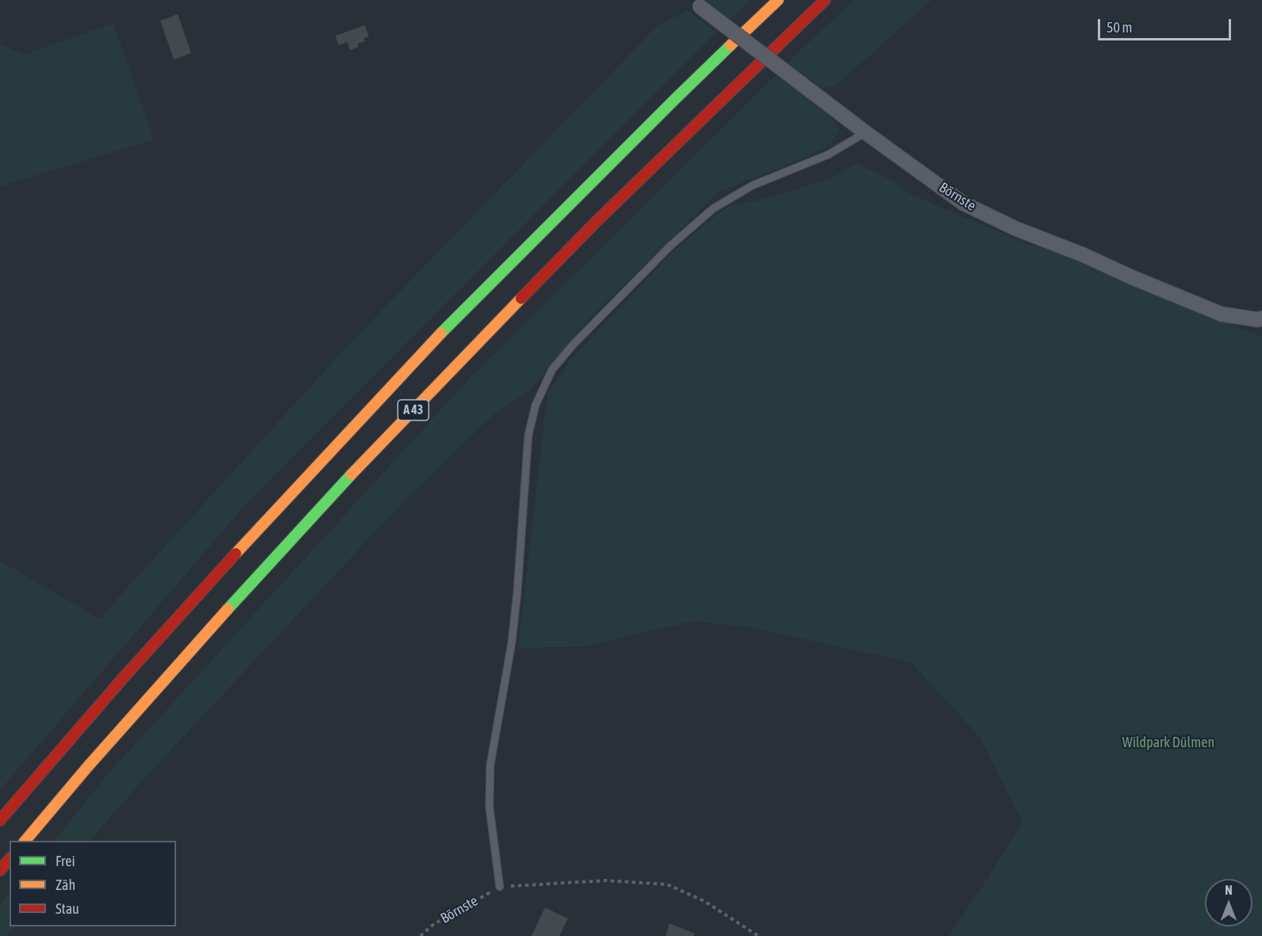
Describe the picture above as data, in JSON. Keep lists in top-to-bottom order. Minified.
{"streets":{"highway":["A 43"],"street":["Börnste"]},"parks":["Wildpark Dülmen"],"legend":["Frei","Zäh","Stau"],"scale_bar":"50 m","north":"top"}
